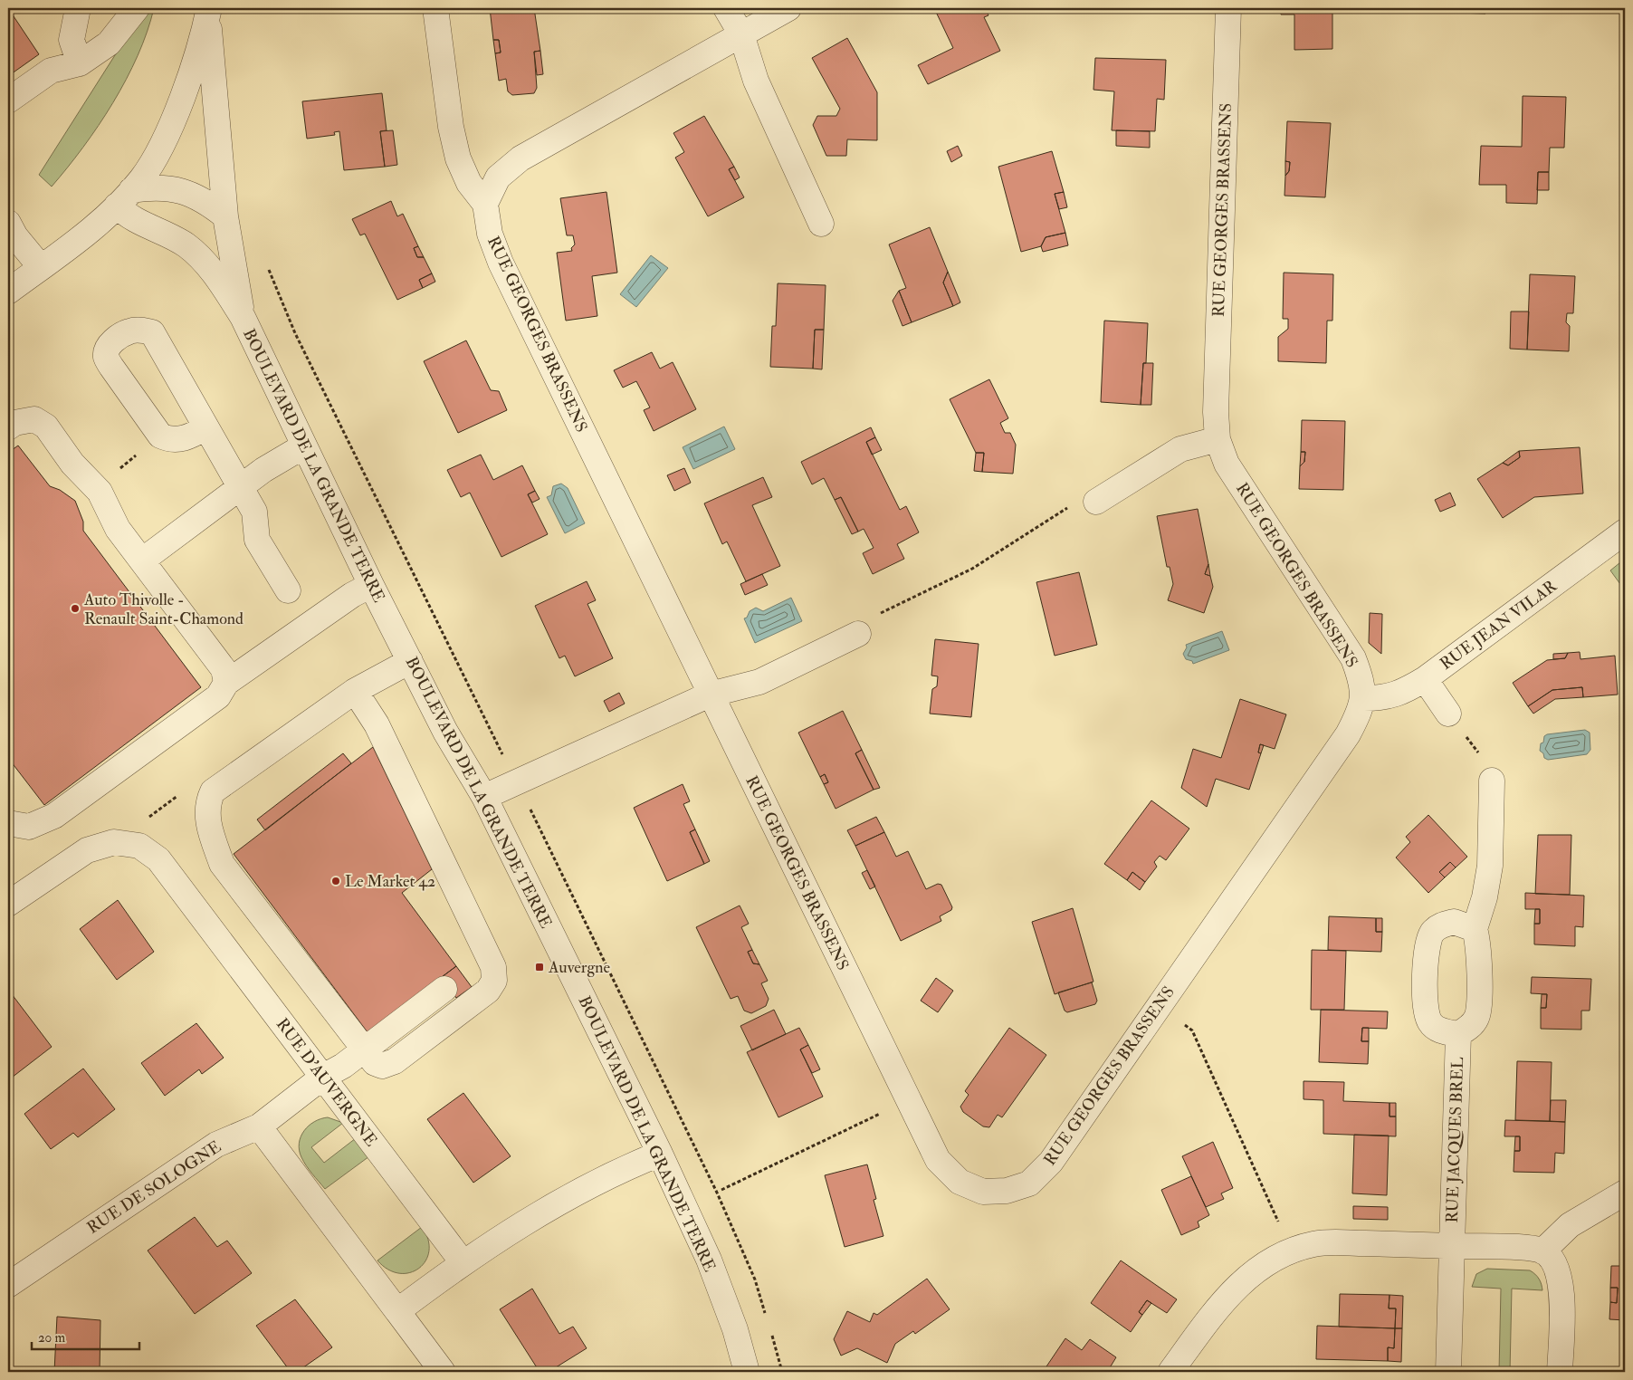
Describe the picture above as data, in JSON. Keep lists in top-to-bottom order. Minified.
{"streets":{"street":["RUE GEORGES BRASSENS","BOULEVARD DE LA GRANDE TERRE","RUE JEAN VILAR","RUE D'AUVERGNE","RUE JACQUES BREL","RUE DE SOLOGNE"]},"crossings":[["RUE GEORGES BRASSENS","RUE JEAN VILAR"],["RUE D'AUVERGNE","RUE DE SOLOGNE"]],"places":{"other":["Auto Thivolle - Renault Saint-Chamond","Le Market 42"],"transit":["Auvergne"]},"scale_bar":"20 m"}
